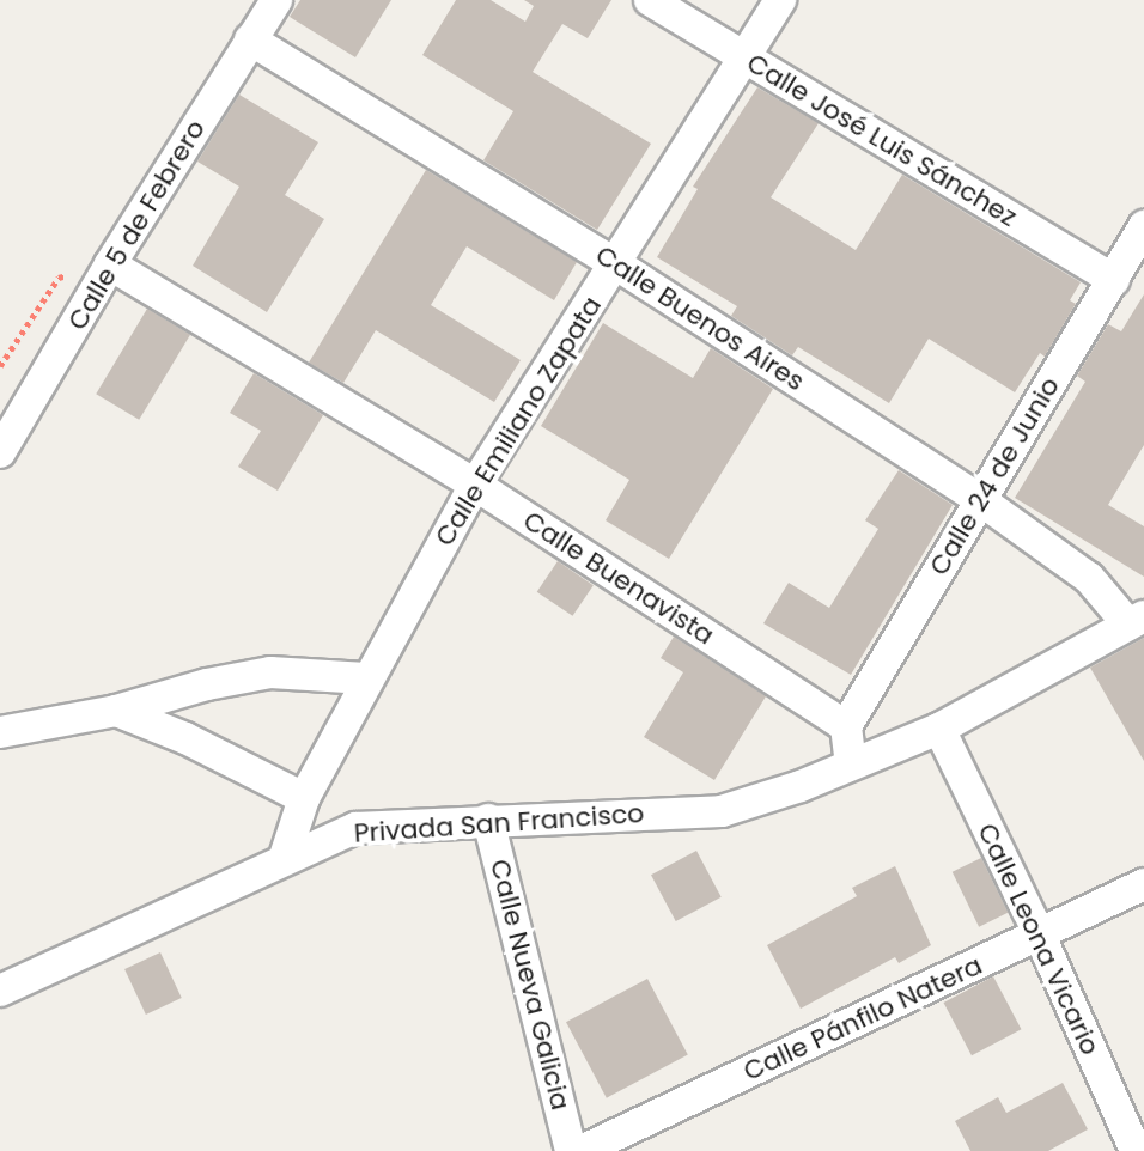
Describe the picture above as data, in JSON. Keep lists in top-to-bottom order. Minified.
{"streets":{"street":["Calle José Luis Sánchez","Calle 5 de Febrero","Calle Buenos Aires","Calle Emiliano Zapata","Calle 24 de Junio","Calle Buenavista","Privada San Francisco","Calle Leona Vicario","Calle Nueva Galicia","Calle Pánfilo Natera"]},"crossings":[["Calle José Luis Sánchez","Calle Emiliano Zapata"],["Calle José Luis Sánchez","Calle 24 de Junio"],["Calle 5 de Febrero","Calle Buenos Aires"],["Calle 5 de Febrero","Calle Buenavista"],["Calle Buenos Aires","Calle Emiliano Zapata"],["Calle Buenos Aires","Calle 24 de Junio"],["Calle Buenos Aires","Privada San Francisco"],["Calle Emiliano Zapata","Calle Buenavista"],["Calle Emiliano Zapata","Privada San Francisco"],["Calle 24 de Junio","Calle Buenavista"],["Privada San Francisco","Calle Leona Vicario"],["Privada San Francisco","Calle Nueva Galicia"],["Calle Leona Vicario","Calle Pánfilo Natera"]]}
